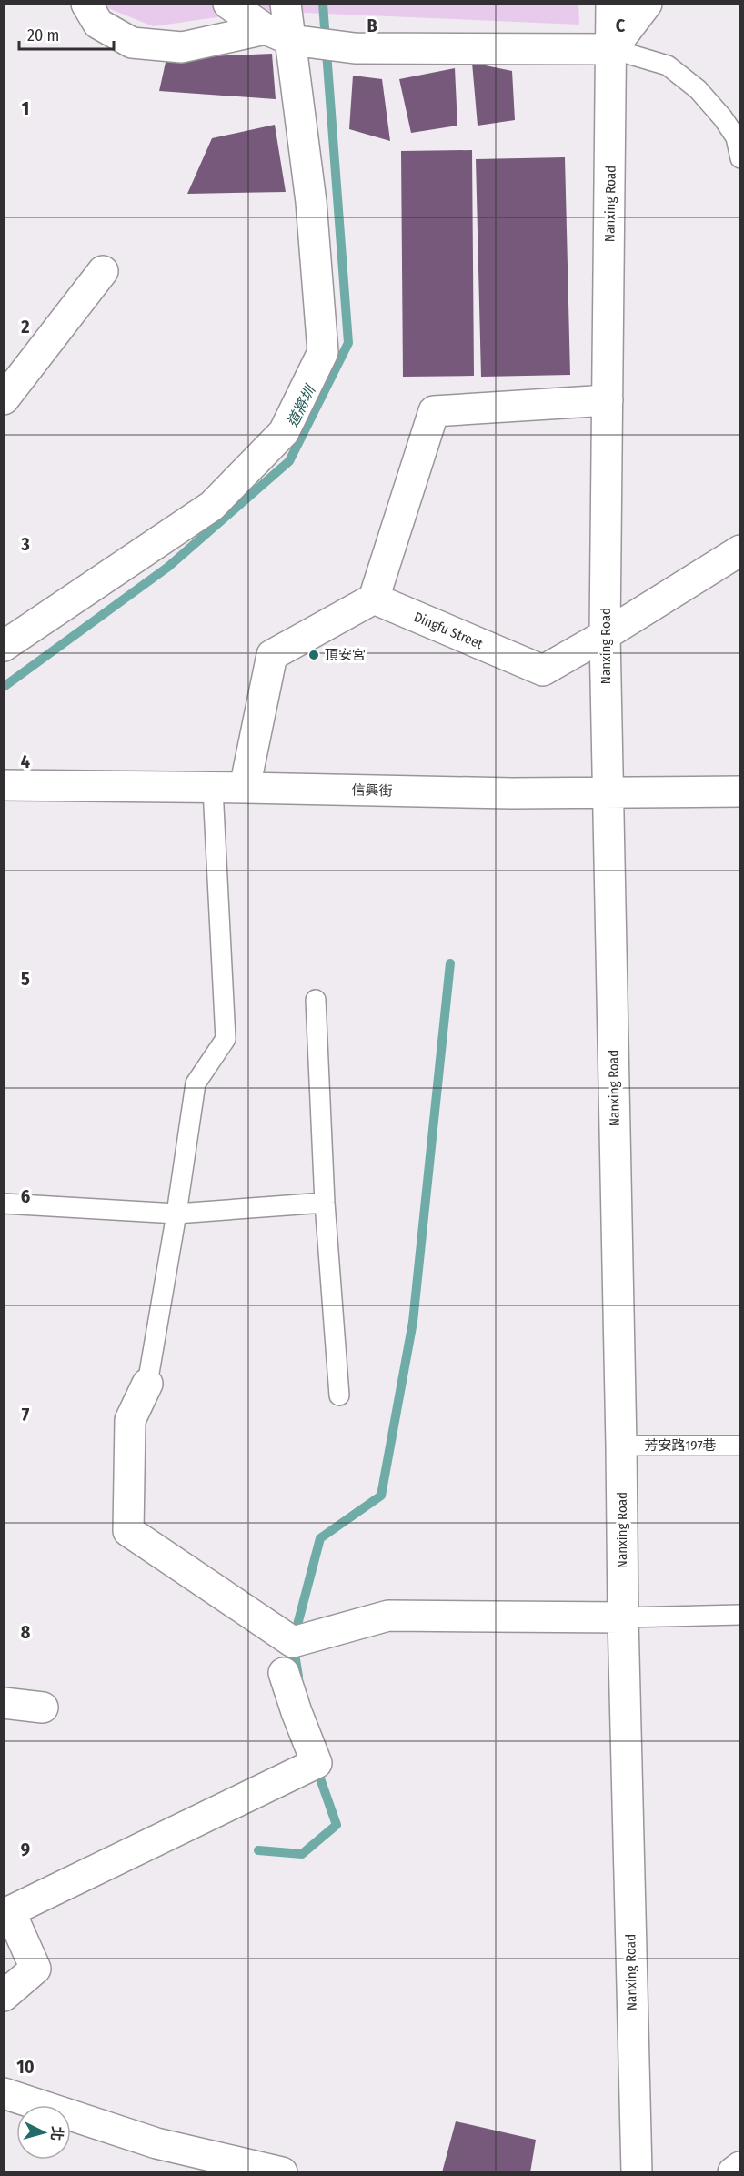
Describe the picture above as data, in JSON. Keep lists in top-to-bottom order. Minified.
{"streets":{"street":["Nanxing Road","Dingfu Street","信興街"],"lane":["芳安路197巷"]},"crossings":[["Nanxing Road","Dingfu Street"],["Nanxing Road","信興街"],["Nanxing Road","芳安路197巷"]],"water":["道將圳"],"places":["頂安宮"],"scale_bar":"20 m","north":"right","grid":{"columns":["B","C"],"rows":["1","2","3","4","5","6","7","8","9","10"]}}
